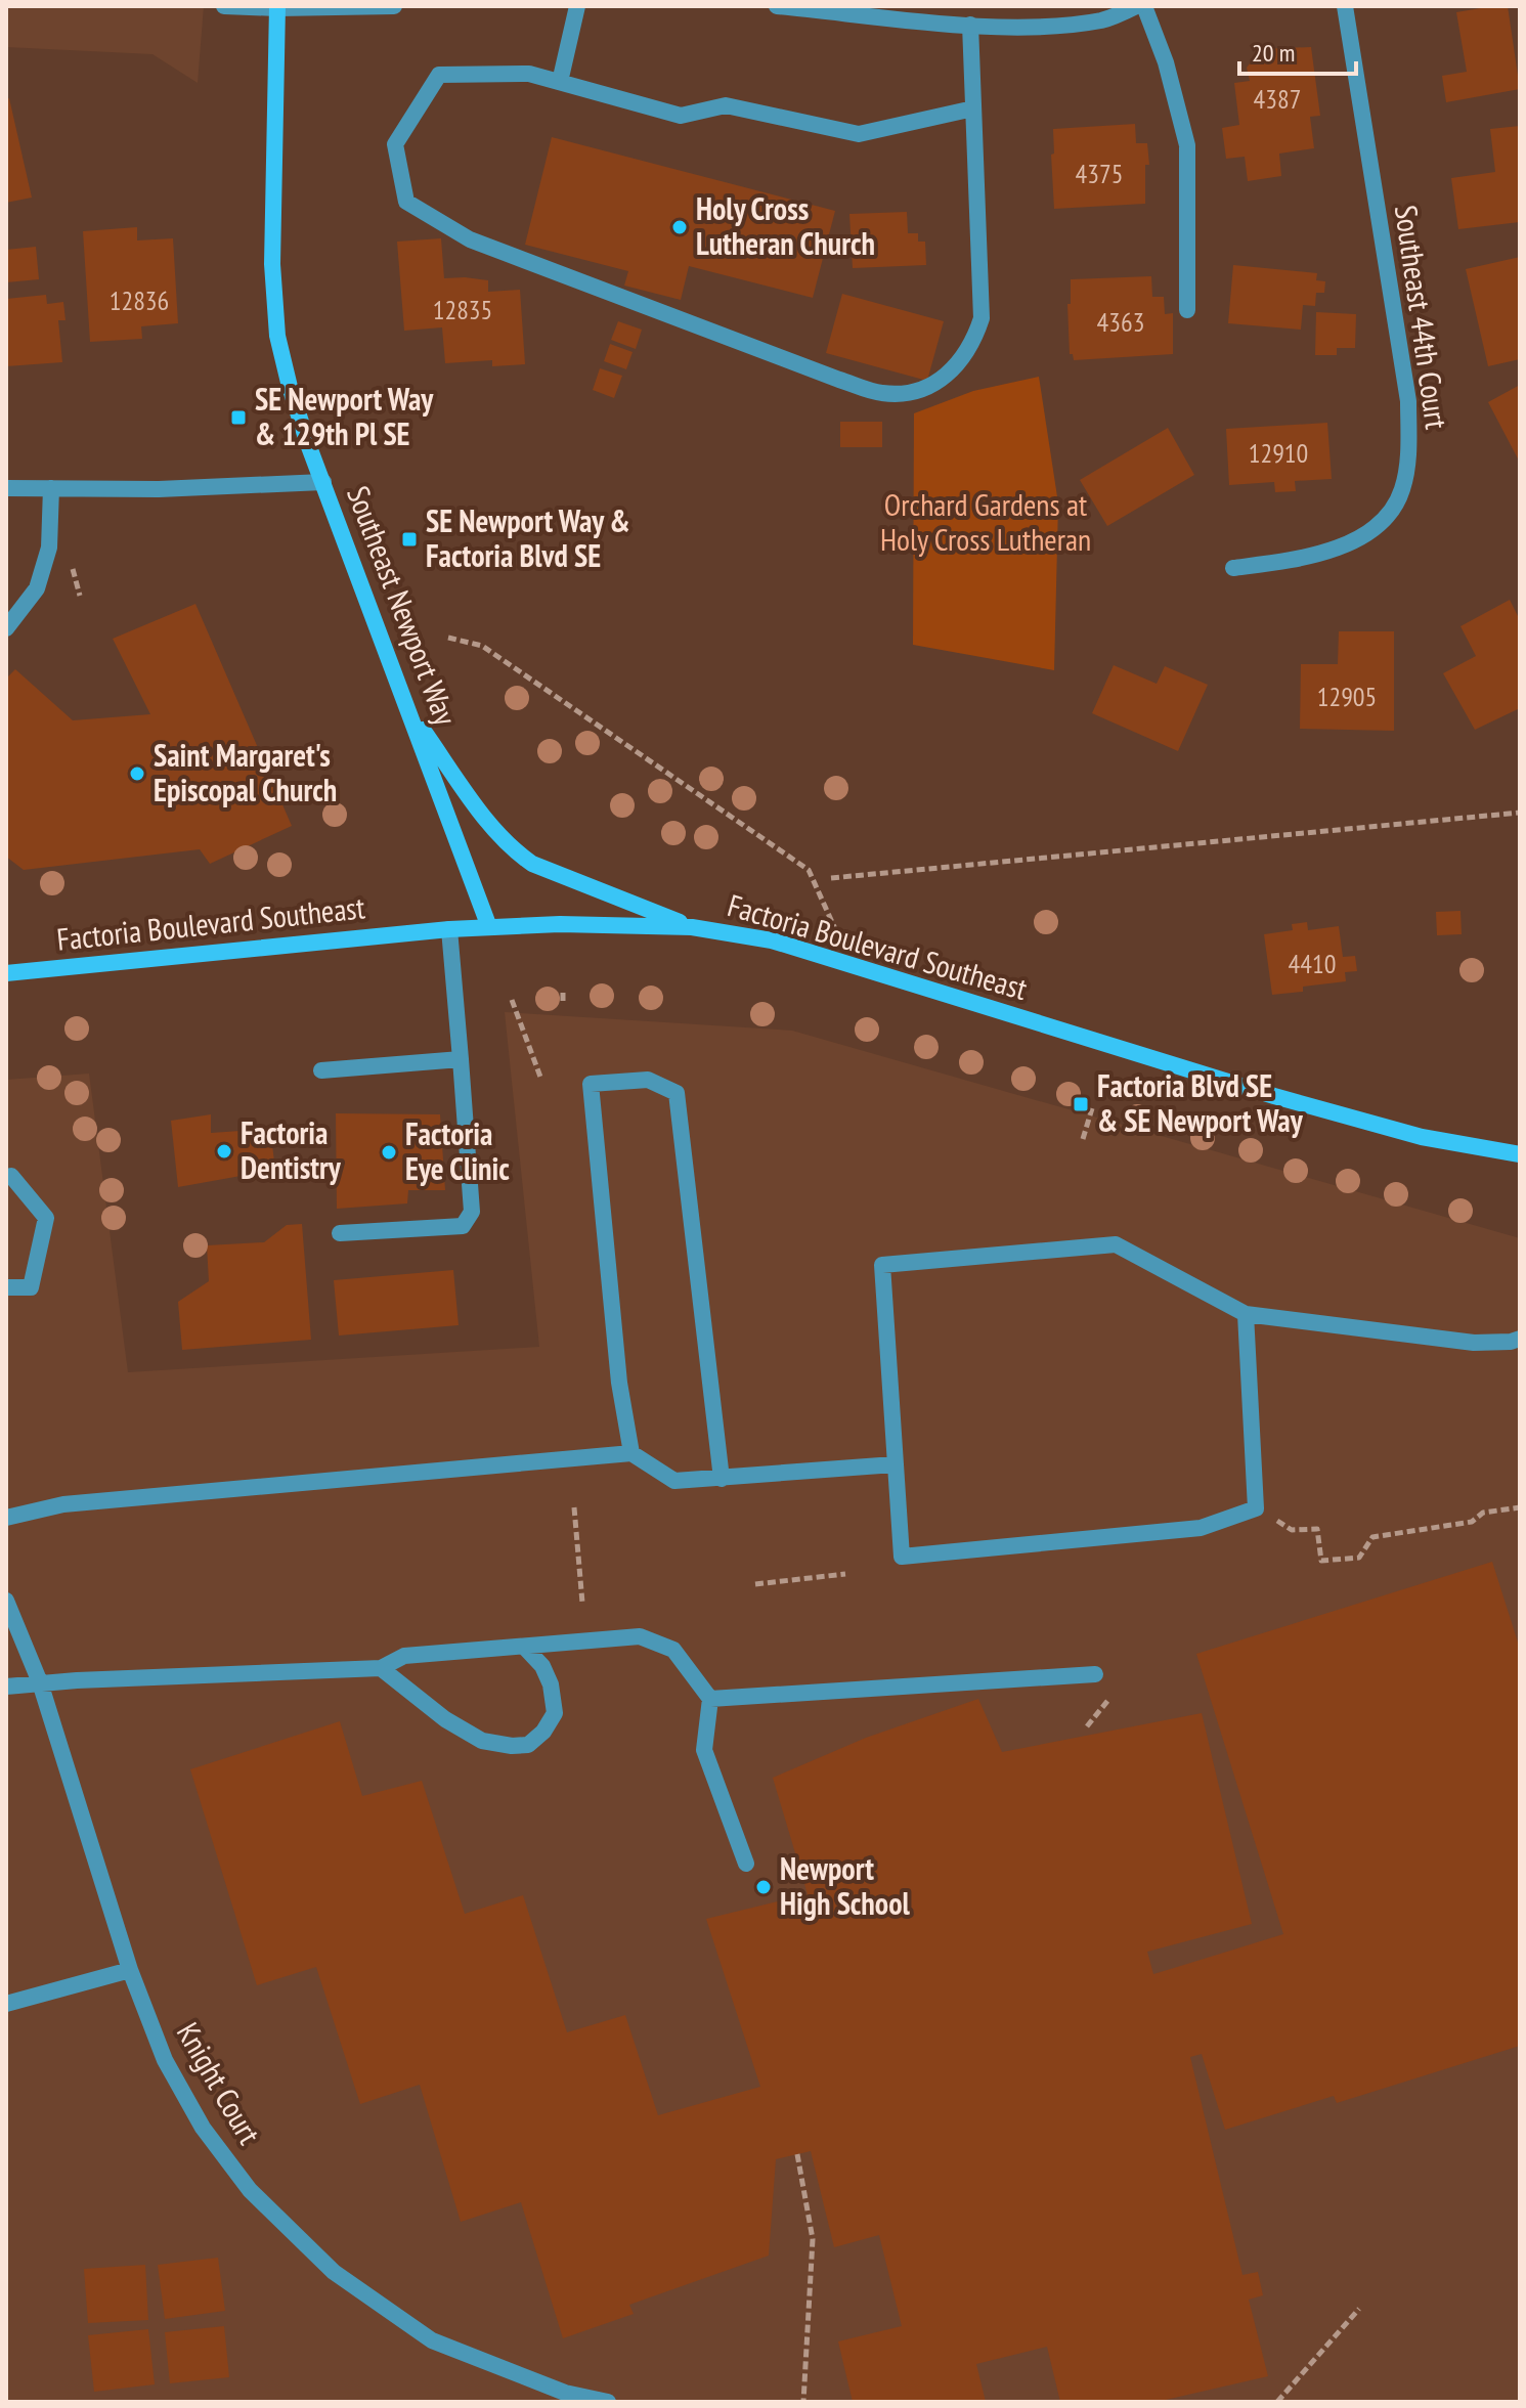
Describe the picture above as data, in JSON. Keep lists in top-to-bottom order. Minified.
{"streets":{"main road":["Southeast Newport Way","Factoria Boulevard Southeast"],"street":["Southeast 44th Court","Knight Court"]},"crossings":[["Southeast Newport Way","Factoria Boulevard Southeast"]],"parks":["Orchard Gardens at Holy Cross Lutheran"],"places":{"other":["Holy Cross Lutheran Church","Saint Margaret's Episcopal Church","Factoria Dentistry","Factoria Eye Clinic","Newport High School"],"transit":["SE Newport Way & 129th Pl SE","SE Newport Way & Factoria Blvd SE","Factoria Blvd SE & SE Newport Way"]},"house_numbers":["4387","4375","12836","12835","4363","12910","12905","4410"],"scale_bar":"20 m"}
